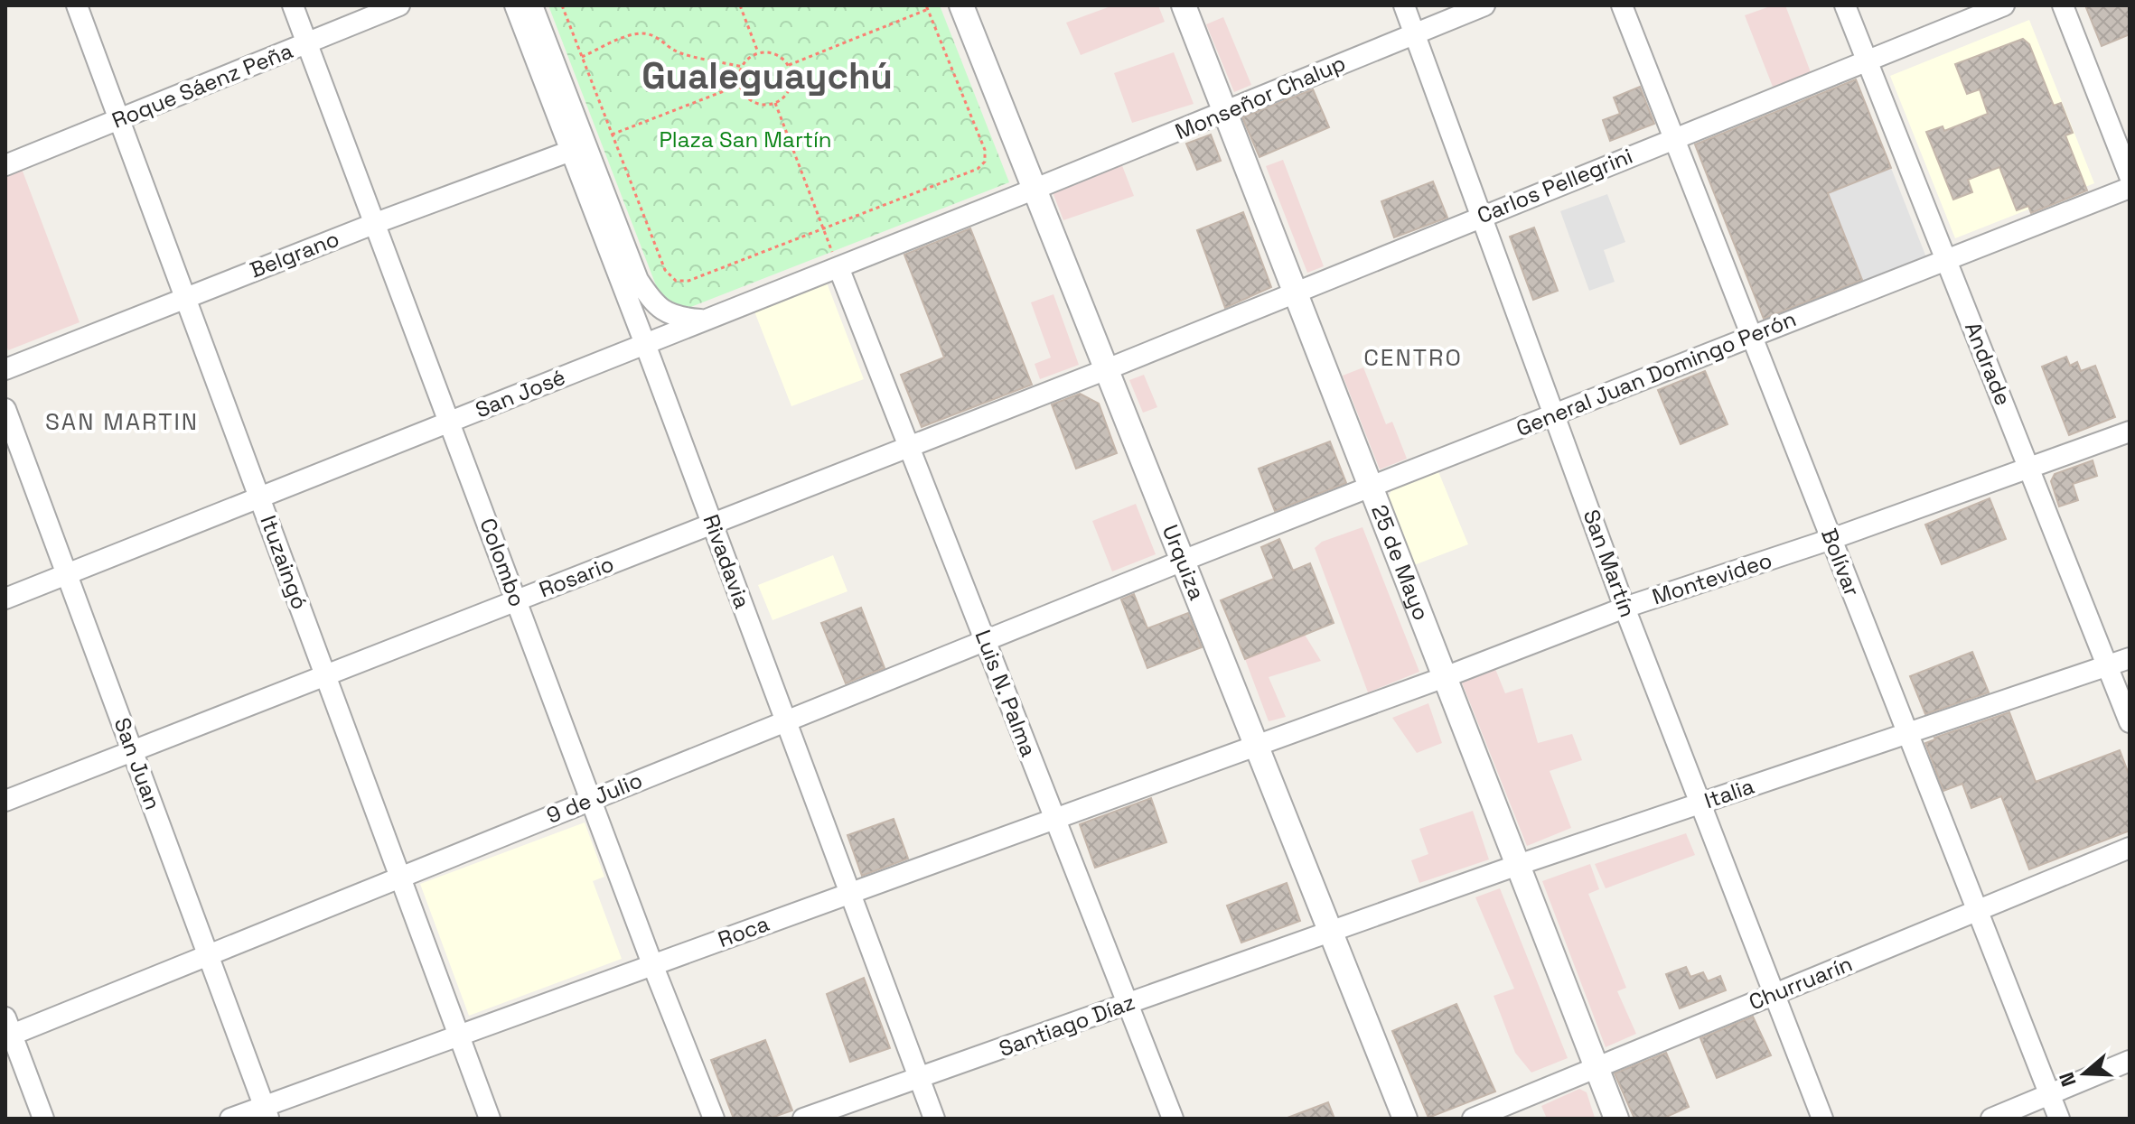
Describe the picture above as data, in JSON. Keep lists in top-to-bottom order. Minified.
{"streets":{"street":["Roque Sáenz Peña","Monseñor Chalup","Carlos Pellegrini","Belgrano","Andrade","General Juan Domingo Perón","San José","Rivadavia","Urquiza","25 de Mayo","Ituzaingó","Colombo","Bolívar","San Martín","Rosario","Montevideo","Luis N. Palma","San Juan","Italia","9 de Julio","Roca","Churruarín","Santiago Díaz"]},"crossings":[["Roque Sáenz Peña","Ituzaingó"],["Roque Sáenz Peña","Colombo"],["Monseñor Chalup","San José"],["Monseñor Chalup","Urquiza"],["Monseñor Chalup","25 de Mayo"],["Monseñor Chalup","San Martín"],["Carlos Pellegrini","Andrade"],["Carlos Pellegrini","Urquiza"],["Carlos Pellegrini","25 de Mayo"],["Carlos Pellegrini","Bolívar"],["Carlos Pellegrini","San Martín"],["Carlos Pellegrini","Rosario"],["Belgrano","Rivadavia"],["Belgrano","Ituzaingó"],["Belgrano","Colombo"],["Andrade","General Juan Domingo Perón"],["Andrade","Montevideo"],["Andrade","Italia"],["General Juan Domingo Perón","Urquiza"],["General Juan Domingo Perón","25 de Mayo"],["General Juan Domingo Perón","Bolívar"],["General Juan Domingo Perón","San Martín"],["General Juan Domingo Perón","9 de Julio"],["San José","Rivadavia"],["San José","Urquiza"],["San José","Ituzaingó"],["San José","Colombo"],["San José","Luis N. Palma"],["San José","San Juan"],["Rivadavia","Rosario"],["Rivadavia","9 de Julio"],["Rivadavia","Roca"],["Rivadavia","Santiago Díaz"],["Urquiza","Rosario"],["Urquiza","Montevideo"],["Urquiza","Italia"],["Urquiza","9 de Julio"],["Urquiza","Roca"],["Urquiza","Santiago Díaz"],["25 de Mayo","Montevideo"],["25 de Mayo","Italia"],["25 de Mayo","Churruarín"],["Ituzaingó","Rosario"],["Ituzaingó","9 de Julio"],["Ituzaingó","Roca"],["Colombo","Rosario"],["Colombo","9 de Julio"],["Colombo","Roca"],["Bolívar","Montevideo"],["Bolívar","Italia"],["Bolívar","Churruarín"],["San Martín","Montevideo"],["San Martín","Italia"],["San Martín","Churruarín"],["Rosario","Luis N. Palma"],["Rosario","San Juan"],["Montevideo","Roca"],["Luis N. Palma","9 de Julio"],["Luis N. Palma","Roca"],["Luis N. Palma","Santiago Díaz"],["San Juan","9 de Julio"],["San Juan","Roca"],["Italia","Santiago Díaz"]],"districts":["Gualeguaychú","CENTRO","SAN MARTIN"],"parks":["Plaza San Martín"],"north":"left"}
